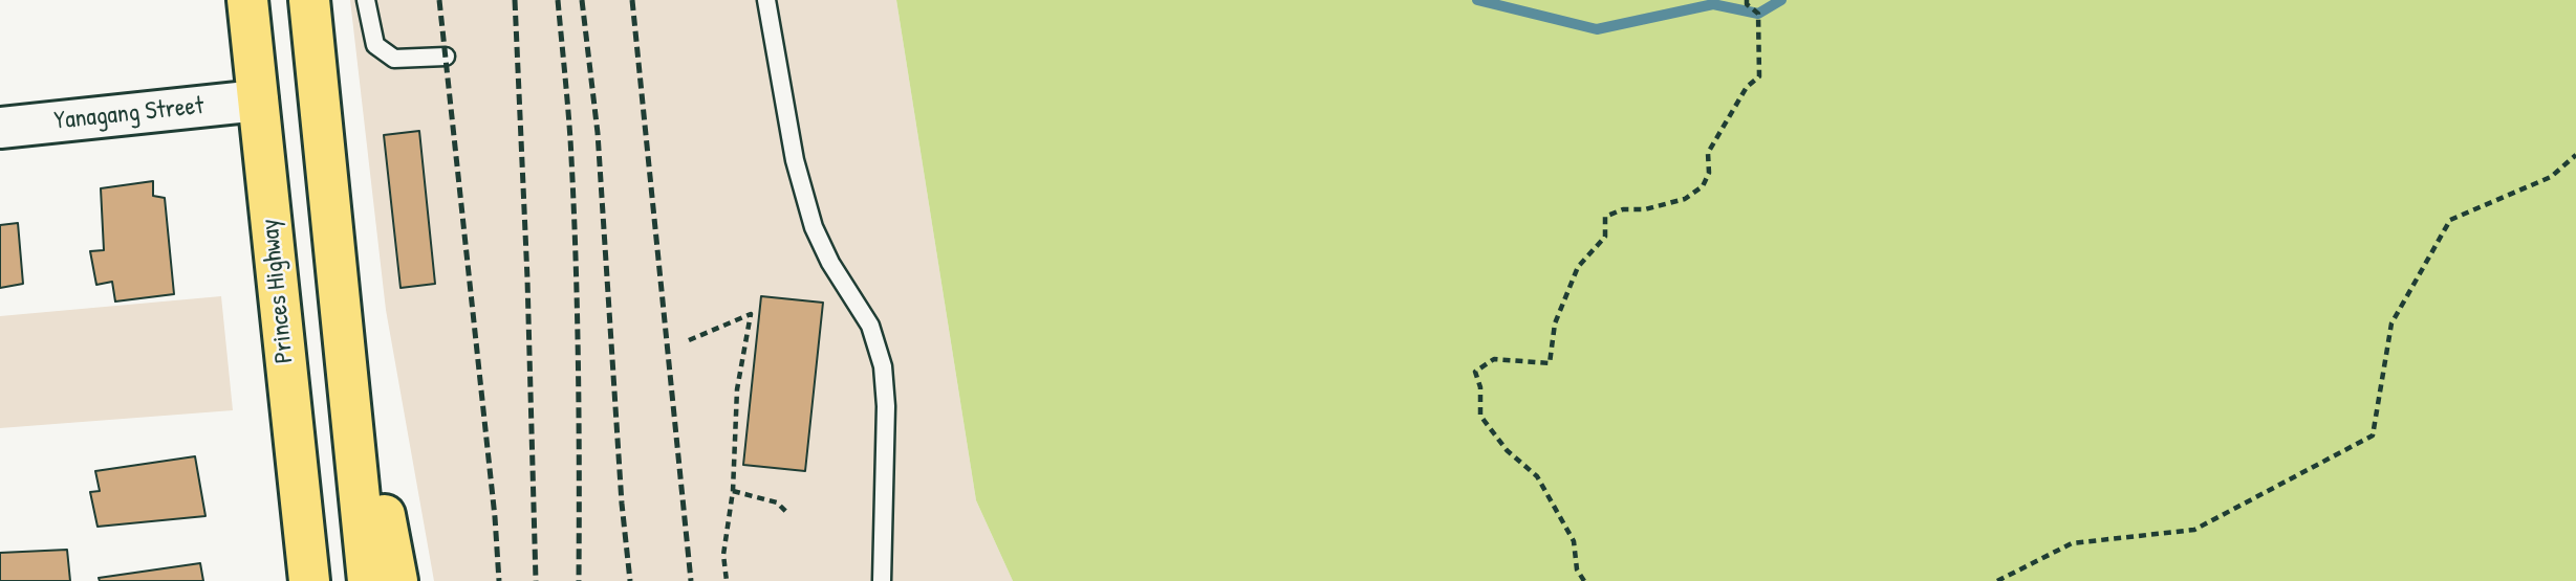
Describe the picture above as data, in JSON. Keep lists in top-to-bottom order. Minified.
{"streets":{"highway":["Princes Highway"],"street":["Yanagang Street"]},"crossings":[["Yanagang Street","Princes Highway"]]}
